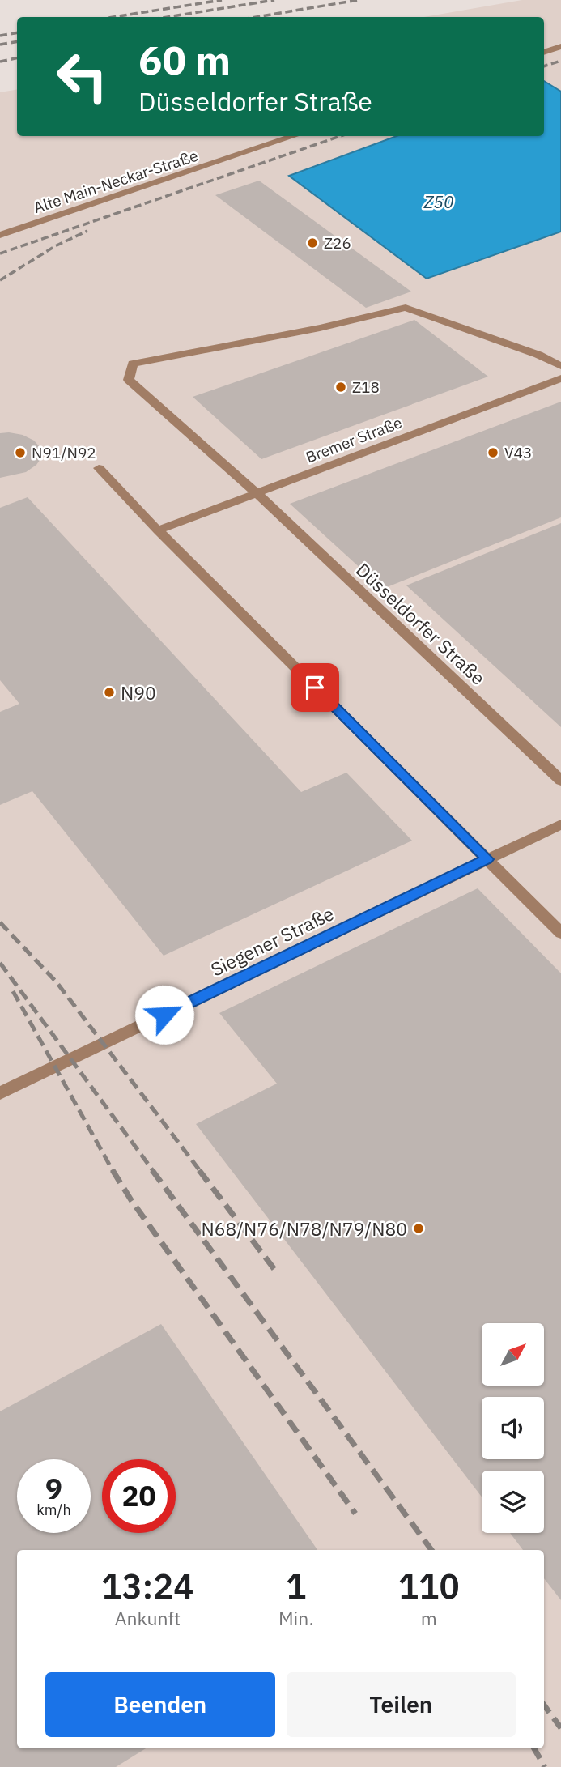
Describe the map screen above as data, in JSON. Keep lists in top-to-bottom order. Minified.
{"streets":{"lane":["Alte Main-Neckar-Straße","Bremer Straße","Düsseldorfer Straße","Siegener Straße"]},"crossings":[["Bremer Straße","Düsseldorfer Straße"]],"water":["Z50"],"places":["Z26","Z18","N91/N92","V43","N90","N68/N76/N78/N79/N80"],"north":"top right","page":{"turn":["60 m","Düsseldorfer Straße"],"speed":"9 km/h","limit":"20","eta":["13:24","Ankunft","1","Min.","110","m"],"buttons":["Beenden","Teilen"]}}
